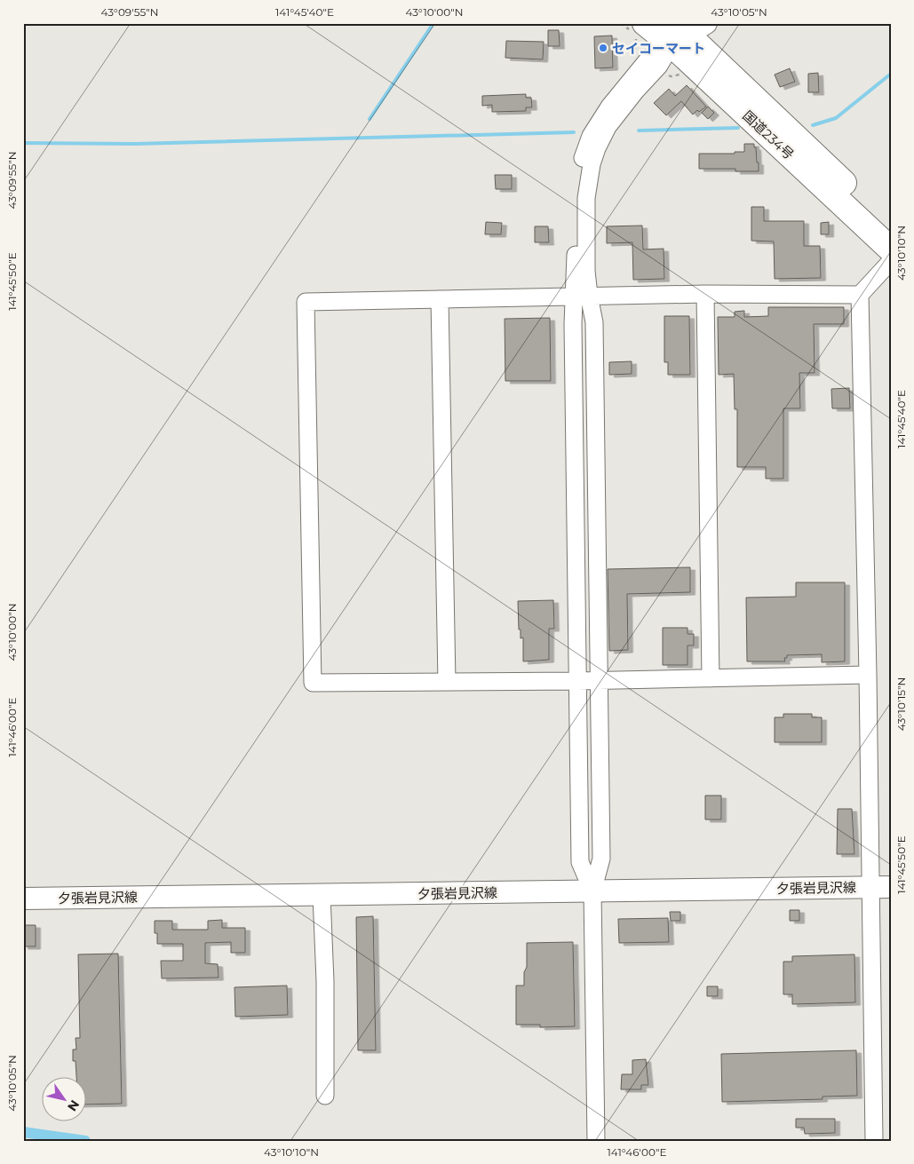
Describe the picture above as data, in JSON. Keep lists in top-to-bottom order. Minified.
{"streets":{"highway":["国道234号"],"main road":["夕張岩見沢線"]},"places":["セイコーマート"],"north":"bottom right","coordinates":["43°09'55\"N","141°45'40\"E","43°10'00\"N","43°10'05\"N","43°10'10\"N","141°45'50\"E","43°10'15\"N","141°46'00\"E"]}
